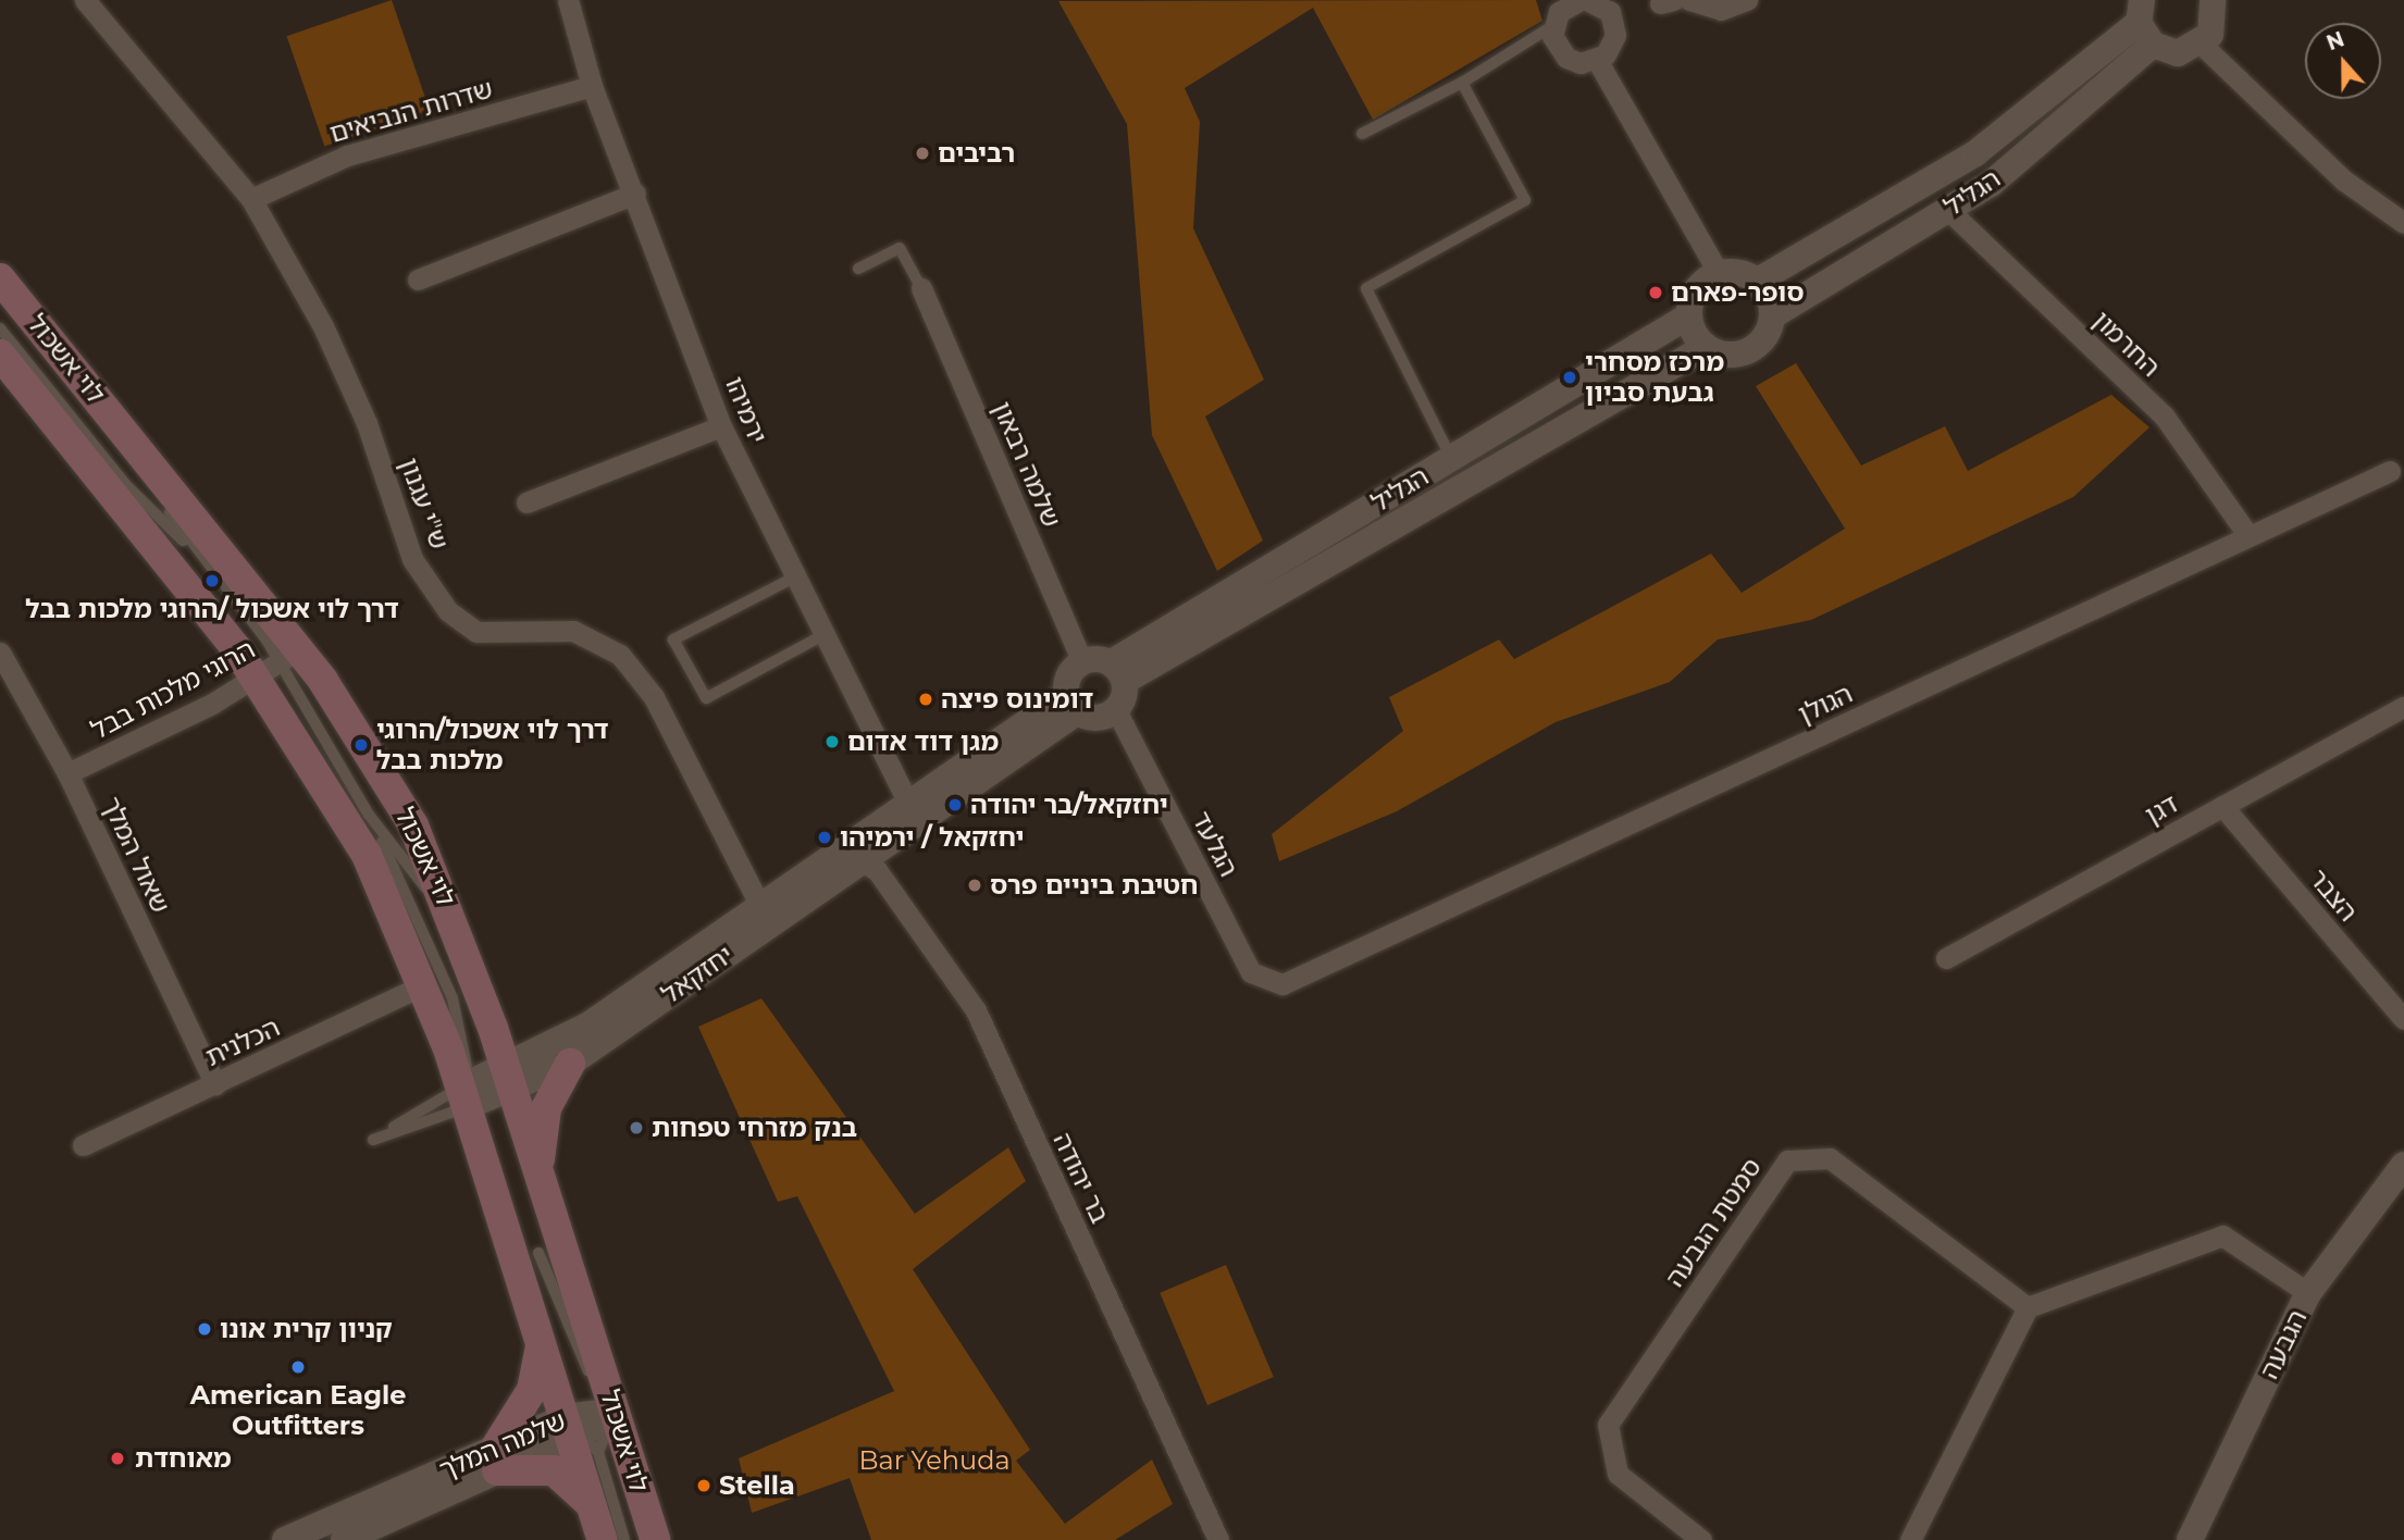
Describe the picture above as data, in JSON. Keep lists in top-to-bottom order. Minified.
{"streets":{"main road":["לוי אשכול"],"street":["שדרות הנביאים","הגליל","החרמון","ירמיהו","שלמה רבאון","ש\"י עגנון","הרוגי מלכות בבל","הגולן","דגן","הגלעד","שאול המלך","הצבר","יחזקאל","הכלנית","בר יהודה","סמטת הגבעה","הגבעה","שלמה המלך"]},"crossings":[["שדרות הנביאים","ירמיהו"],["שדרות הנביאים","ש\"י עגנון"],["הגליל","החרמון"],["הגליל","שלמה רבאון"],["הגליל","הגלעד"],["החרמון","הגולן"],["לוי אשכול","הרוגי מלכות בבל"],["לוי אשכול","יחזקאל"],["לוי אשכול","הכלנית"],["לוי אשכול","שלמה המלך"],["ירמיהו","יחזקאל"],["שלמה רבאון","הגלעד"],["ש\"י עגנון","יחזקאל"],["הרוגי מלכות בבל","שאול המלך"],["הגולן","הגלעד"],["דגן","הצבר"],["שאול המלך","הכלנית"],["יחזקאל","בר יהודה"]],"parks":["Bar Yehuda"],"places":["רביבים","סופר-פארם","מרכז מסחרי גבעת סביון","דרך לוי אשכול /הרוגי מלכות בבל","דומינוס פיצה","מגן דוד אדום","דרך לוי אשכול/הרוגי מלכות בבל","יחזקאל/בר יהודה","יחזקאל / ירמיהו","חטיבת ביניים פרס","בנק מזרחי טפחות","קניון קרית אונו","American Eagle Outfitters","מאוחדת","Stella"],"north":"top"}
